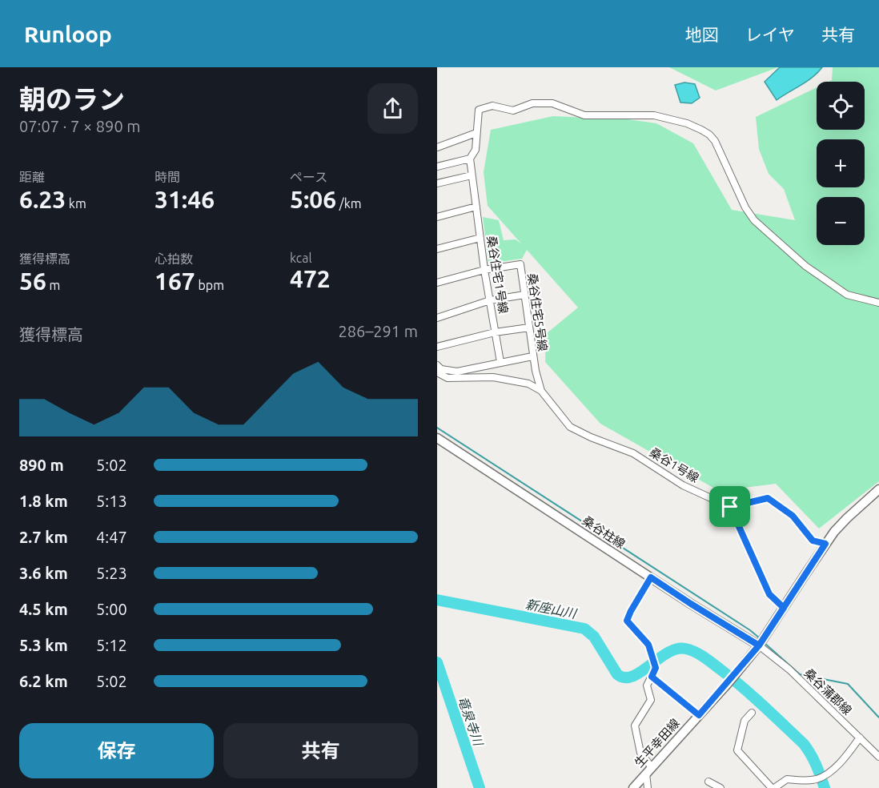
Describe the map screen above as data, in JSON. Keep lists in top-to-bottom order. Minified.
{"streets":{"main road":["桑谷柱線","生平幸田線"],"street":["桑谷住宅1号線","桑谷住宅5号線","桑谷1号線","桑谷蒲郡線"]},"crossings":[["桑谷住宅1号線","桑谷住宅5号線"],["桑谷住宅5号線","桑谷1号線"],["桑谷柱線","桑谷蒲郡線"],["桑谷柱線","生平幸田線"],["桑谷蒲郡線","生平幸田線"]],"water":["新座山川","竜泉寺川"],"page":{"header":"Runloop","nav":["地図","レイヤ","共有"],"heading":["朝のラン","07:07 · 7 × 890 m"],"map_buttons":["+","−"],"stats":[["距離","6.23 km"],["時間","31:46"],["ペース","5:06 /km"],["獲得標高","56 m"],["心拍数","167 bpm"],["kcal","472"]],"chart":["獲得標高","286–291 m"],"list":[{"name":"890 m","note":"5:02"},{"name":"1.8 km","note":"5:13"},{"name":"2.7 km","note":"4:47"},{"name":"3.6 km","note":"5:23"},{"name":"4.5 km","note":"5:00"},{"name":"5.3 km","note":"5:12"},{"name":"6.2 km","note":"5:02"}],"buttons":["保存","共有"]}}
